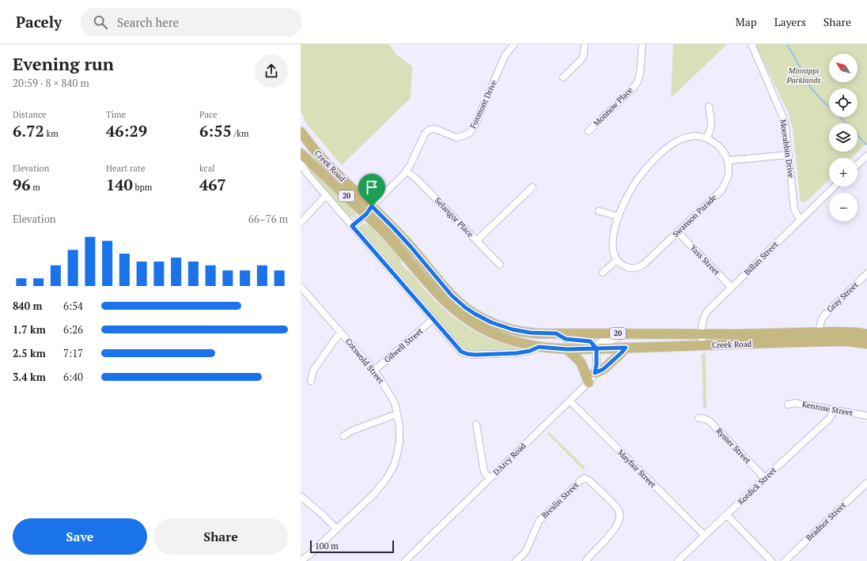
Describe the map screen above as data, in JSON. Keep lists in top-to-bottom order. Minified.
{"streets":{"main road":["Creek Road","20"],"street":["Foxmont Drive","Monnow Place","Moorabbin Drive","Swanson Parade","Selangor Place","Billan Street","Yass Street","Gray Street","Gilwell Street","Cotswold Street","Kenrose Street","Rymer Street","D'Arcy Road","Mayfair Street","Kordick Street","Breslin Street","Bradnor Street"]},"crossings":[["Foxmont Drive","Creek Road"],["Foxmont Drive","Selangor Place"],["Moorabbin Drive","Billan Street"],["Creek Road","Billan Street"],["Creek Road","Gray Street"],["Creek Road","Gilwell Street"],["Creek Road","D'Arcy Road"],["Swanson Parade","Yass Street"],["Billan Street","Yass Street"],["Gilwell Street","Cotswold Street"],["Kenrose Street","Kordick Street"],["Rymer Street","Kordick Street"],["D'Arcy Road","Mayfair Street"],["Mayfair Street","Kordick Street"]],"parks":["Minnippi Parklands"],"scale_bar":"100 m","north":"top left","page":{"header":"Pacely","search":"Search here","nav":["Map","Layers","Share"],"heading":["Evening run","20:59 · 8 × 840 m"],"map_buttons":["+","−"],"stats":[["Distance","6.72 km"],["Time","46:29"],["Pace","6:55 /km"],["Elevation","96 m"],["Heart rate","140 bpm"],["kcal","467"]],"chart":["Elevation","66–76 m"],"list":[{"name":"840 m","note":"6:54"},{"name":"1.7 km","note":"6:26"},{"name":"2.5 km","note":"7:17"},{"name":"3.4 km","note":"6:40"}],"buttons":["Save","Share"],"scale":"100 m"}}
